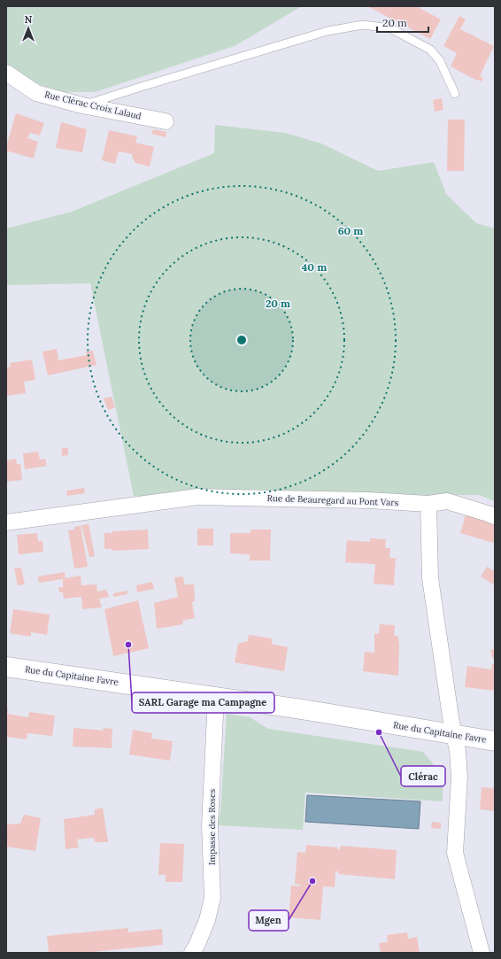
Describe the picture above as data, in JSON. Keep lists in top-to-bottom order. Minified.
{"streets":{"street":["Rue Clérac Croix Lalaud","Rue de Beauregard au Pont Vars","Rue du Capitaine Favre","Impasse des Roses"]},"crossings":[["Rue du Capitaine Favre","Impasse des Roses"]],"places":["SARL Garage ma Campagne","Clérac","Mgen"],"scale_bar":"20 m","north":"top","rings":["60 m","40 m","20 m"]}
